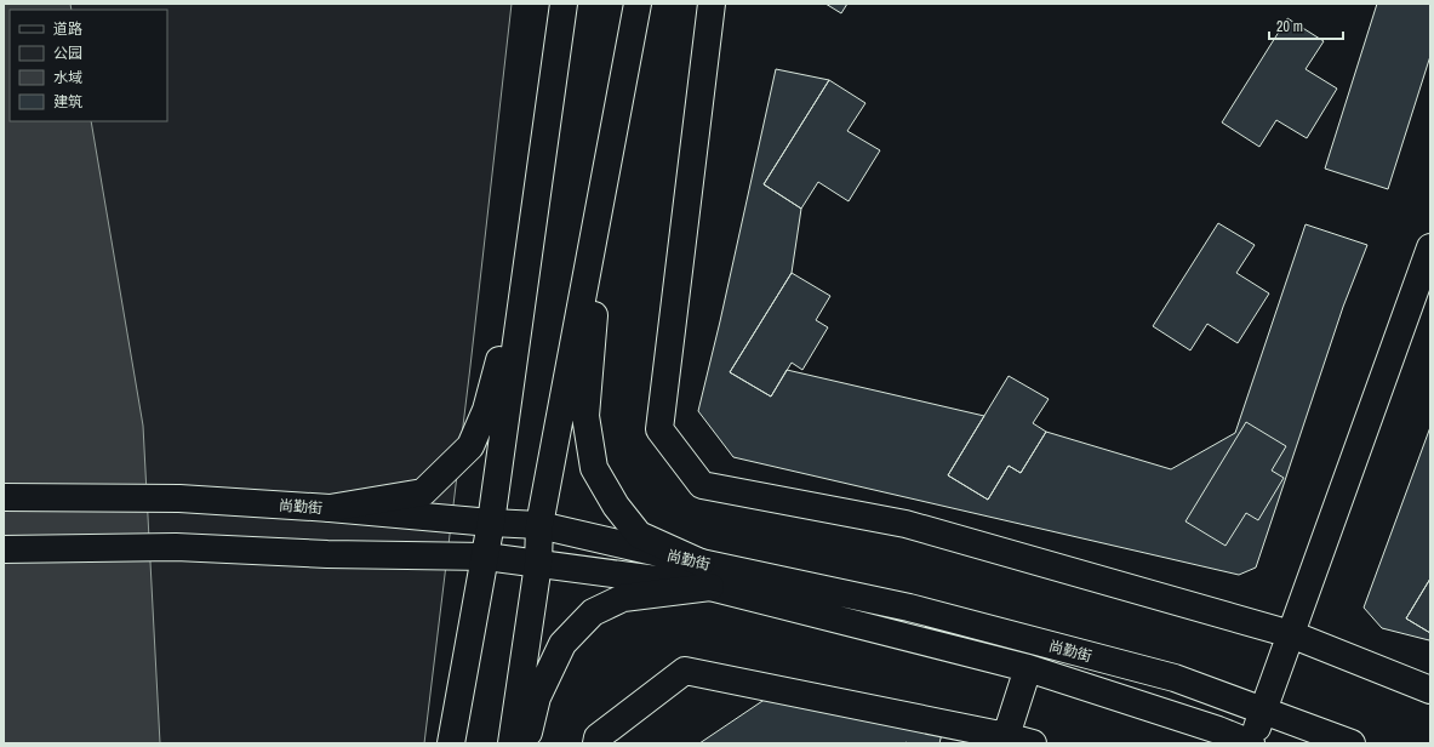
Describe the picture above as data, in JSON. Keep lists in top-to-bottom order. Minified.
{"streets":{"street":["尚勤街"]},"legend":["道路","公园","水域","建筑"],"scale_bar":"20 m"}
